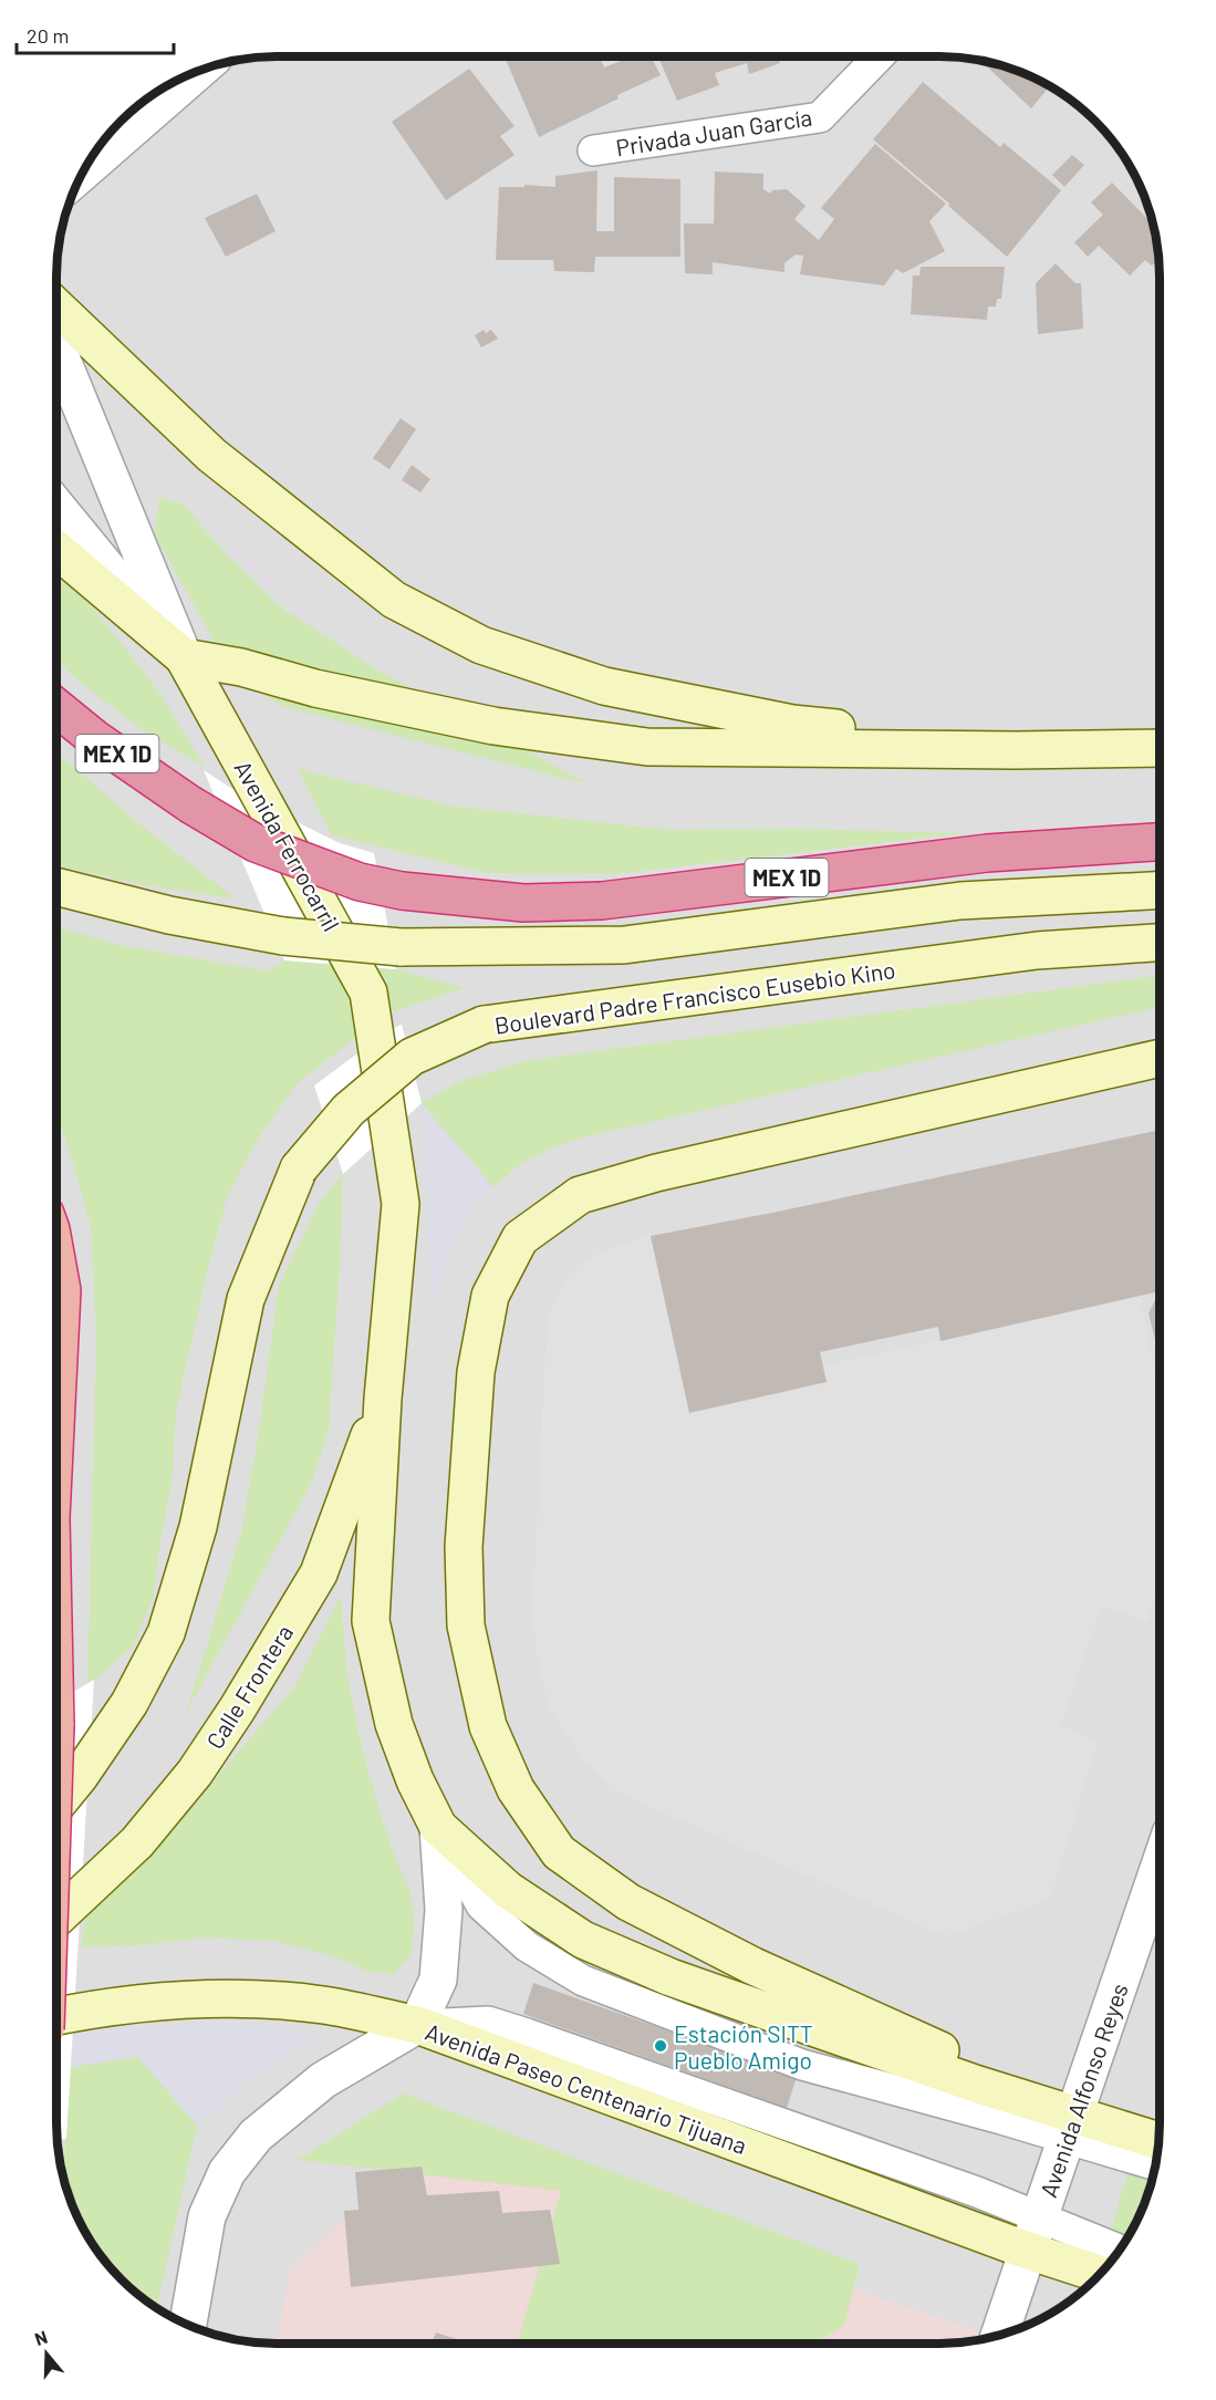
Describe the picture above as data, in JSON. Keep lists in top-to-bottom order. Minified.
{"streets":{"highway":["MEX 1D"],"main road":["Avenida Ferrocarril","Boulevard Padre Francisco Eusebio Kino","Calle Frontera","Avenida Paseo Centenario Tijuana"],"street":["Avenida Alfonso Reyes"],"lane":["Privada Juan García"]},"crossings":[["Avenida Ferrocarril","Calle Frontera"],["Avenida Paseo Centenario Tijuana","Avenida Alfonso Reyes"]],"places":["Estación SITT Pueblo Amigo"],"scale_bar":"20 m","north":"top"}
